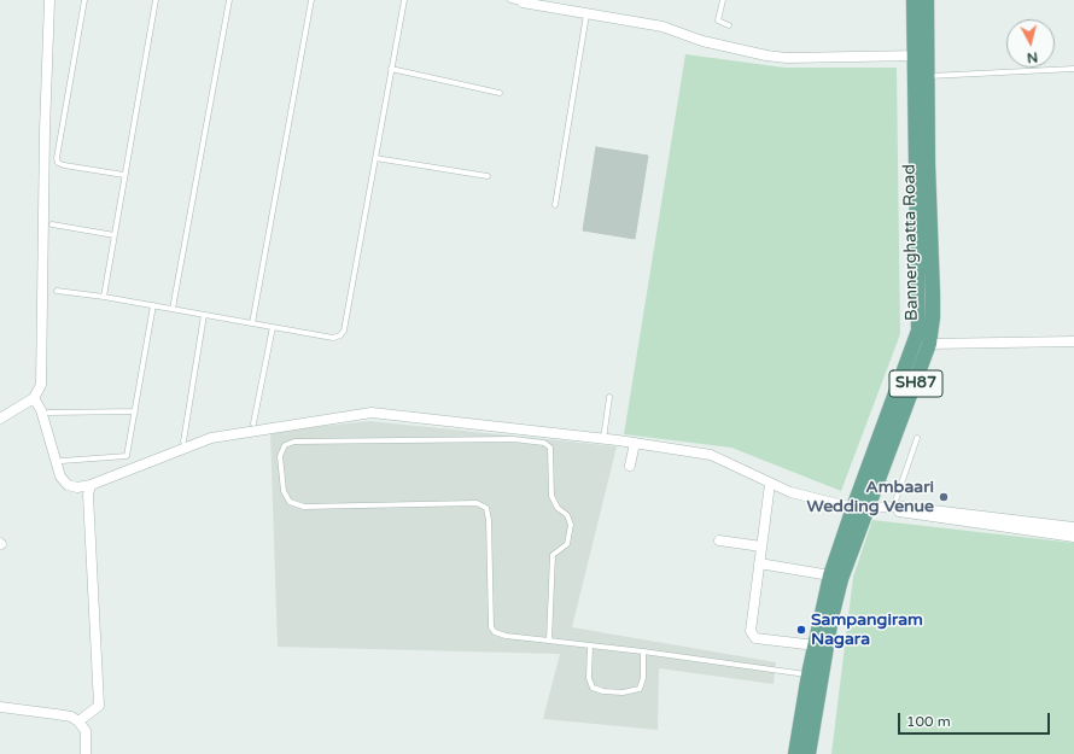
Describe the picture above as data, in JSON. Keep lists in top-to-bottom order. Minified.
{"streets":{"main road":["Bannerghatta Road","SH87"]},"places":["Ambaari Wedding Venue","Sampangiram Nagara"],"scale_bar":"100 m","north":"bottom"}
